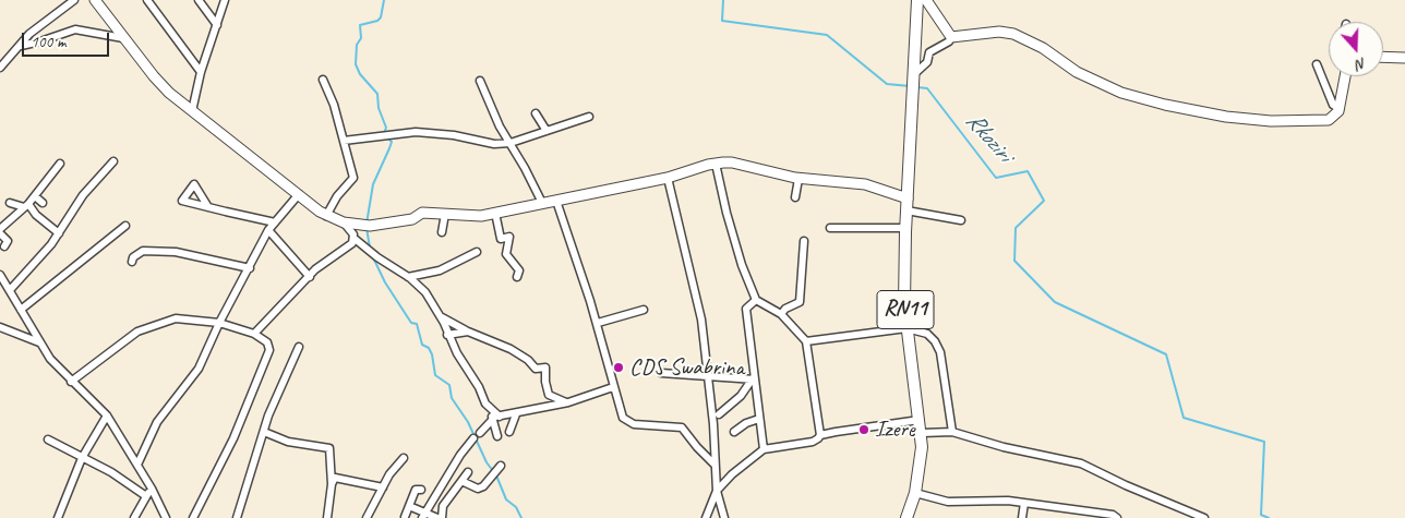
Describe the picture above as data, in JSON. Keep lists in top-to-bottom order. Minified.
{"streets":{"main road":["RN11"]},"water":["Rkoziri"],"places":["CDS Swabrina","Izere"],"scale_bar":"100 m","north":"bottom"}
